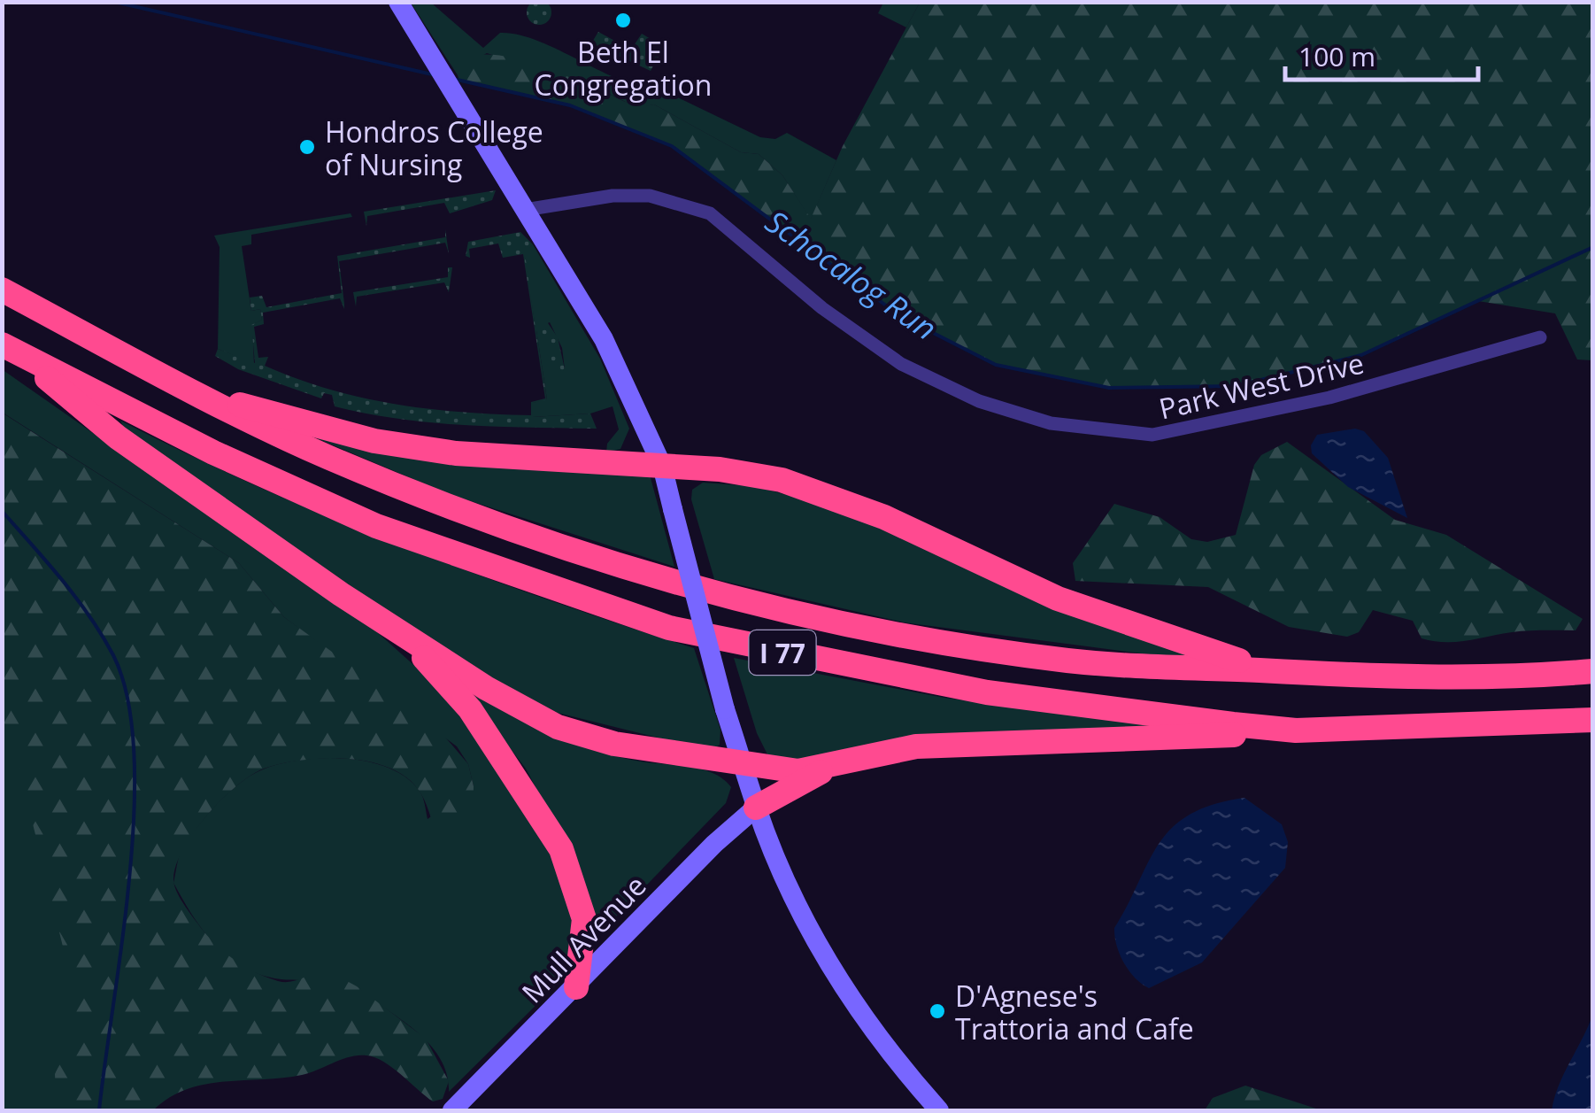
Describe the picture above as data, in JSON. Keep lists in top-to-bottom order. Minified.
{"streets":{"highway":["I 77"],"street":["Park West Drive","Mull Avenue"]},"water":["Schocalog Run"],"places":["Beth El Congregation","Hondros College of Nursing","D'Agnese's Trattoria and Cafe"],"scale_bar":"100 m"}
